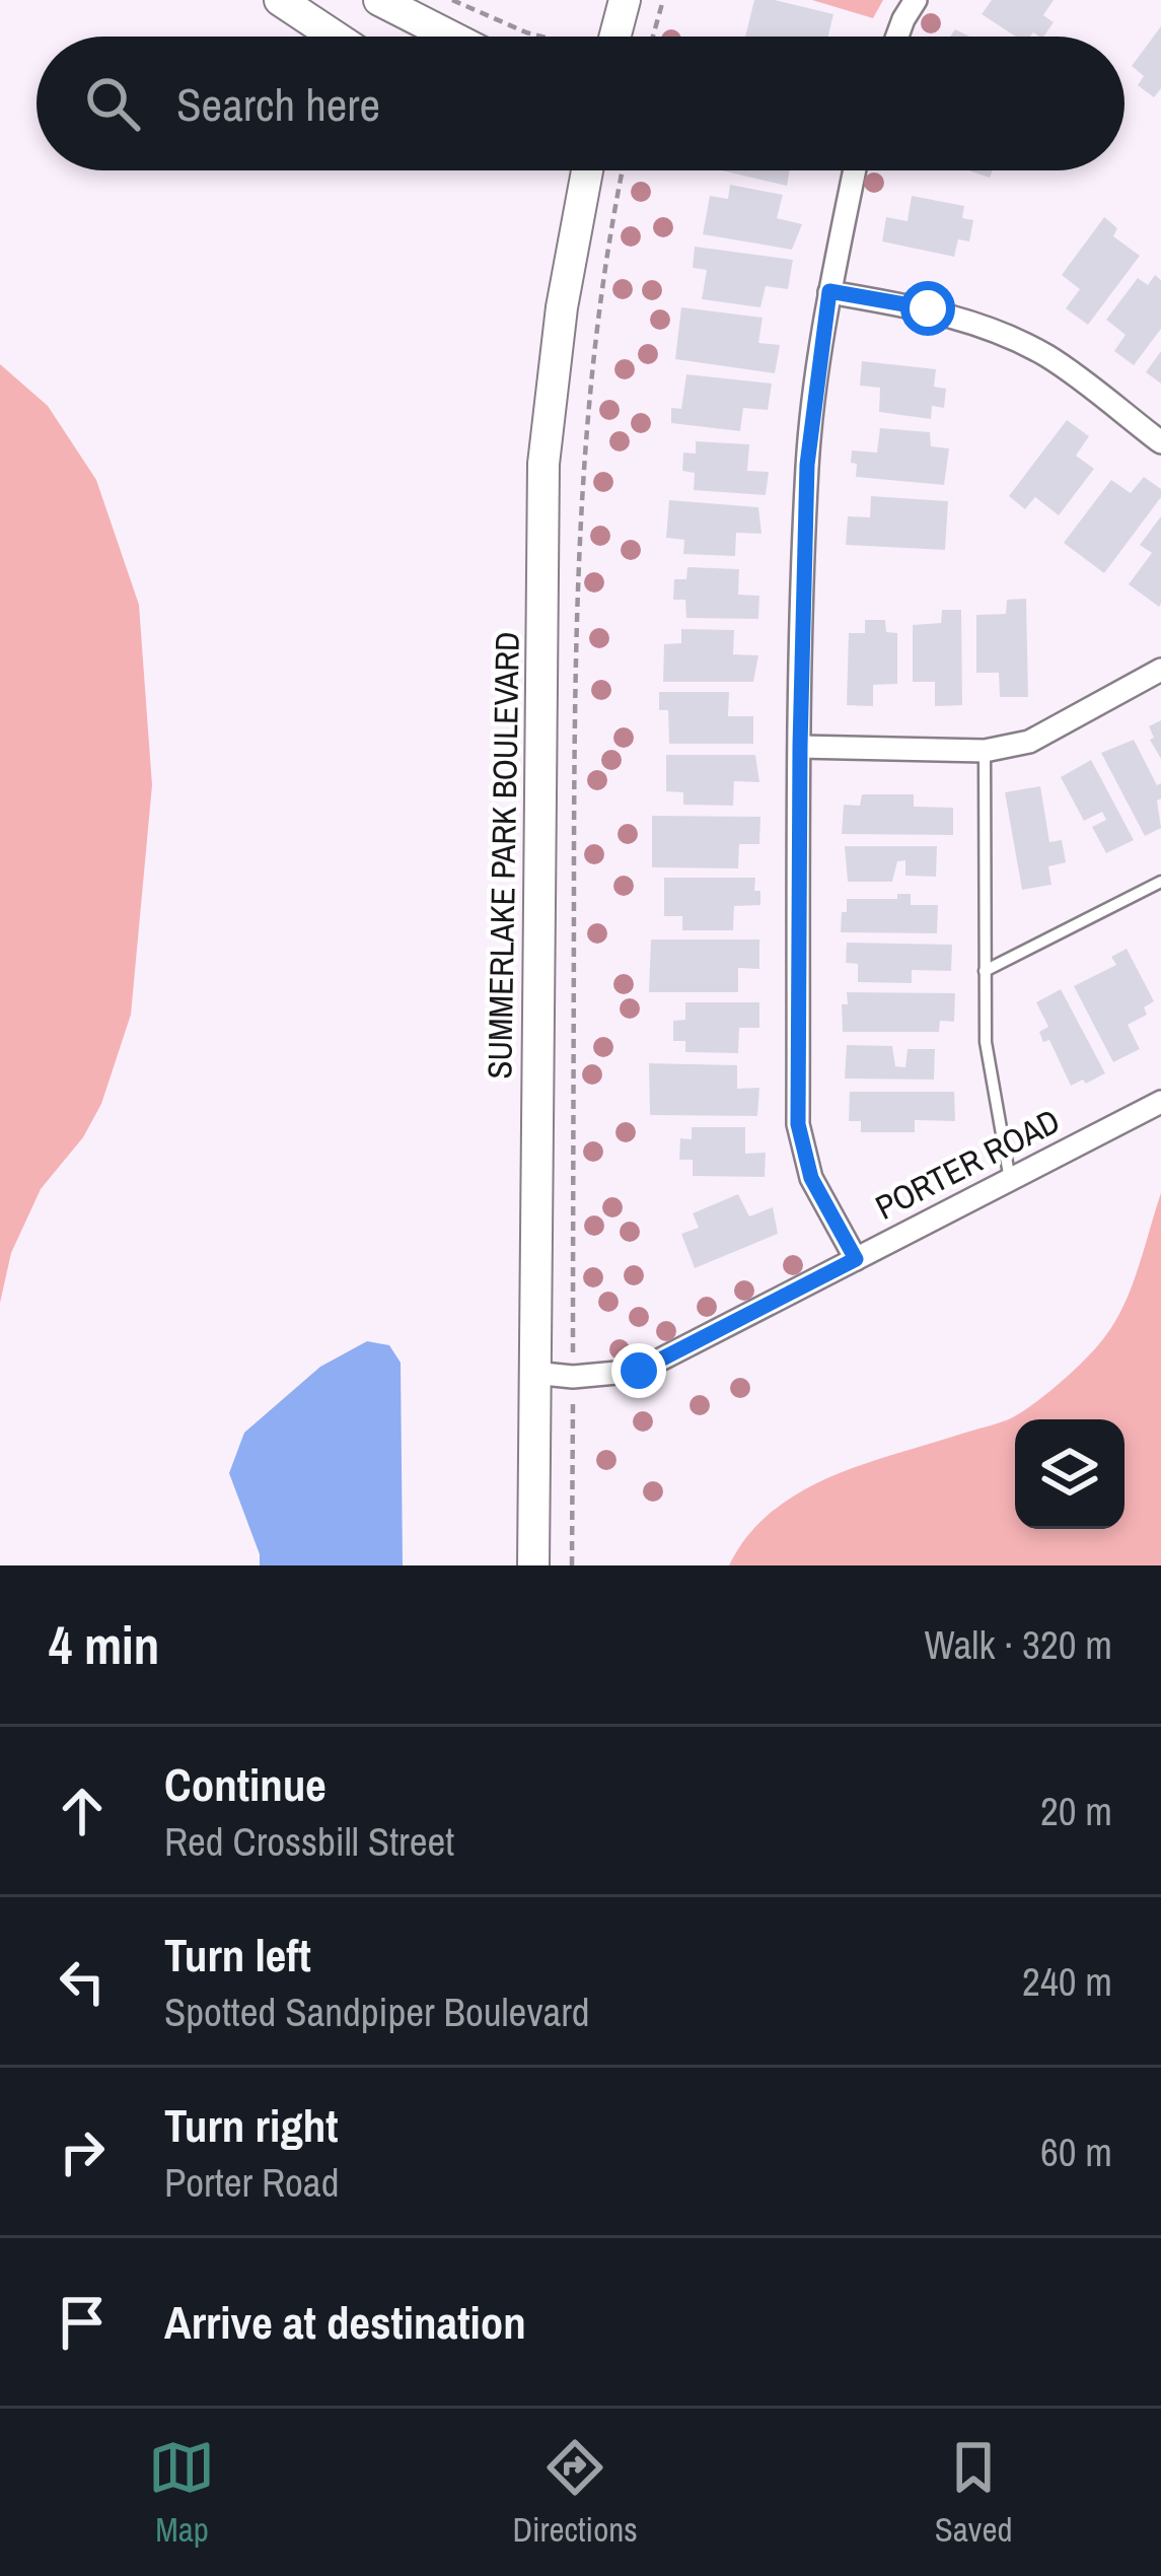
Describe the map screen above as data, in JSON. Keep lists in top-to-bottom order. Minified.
{"streets":{"main road":["SUMMERLAKE PARK BOULEVARD"],"street":["PORTER ROAD"]},"crossings":[["SUMMERLAKE PARK BOULEVARD","PORTER ROAD"]],"page":{"search":"Search here","heading":["4 min","Walk · 320 m"],"list":[["Continue","Red Crossbill Street","20 m"],["Turn left","Spotted Sandpiper Boulevard","240 m"],["Turn right","Porter Road","60 m"],"Arrive at destination"],"nav":["Map","Directions","Saved"]}}
